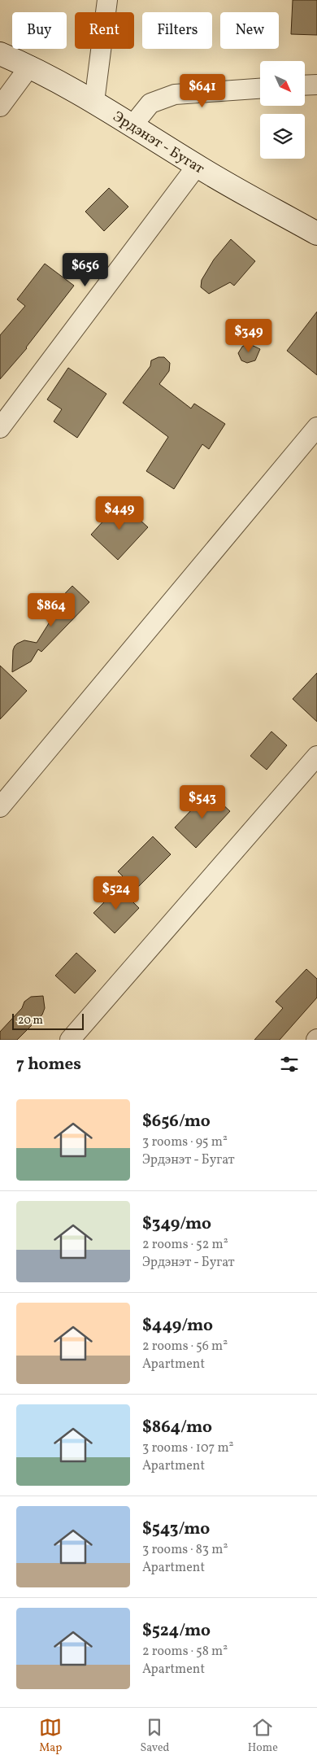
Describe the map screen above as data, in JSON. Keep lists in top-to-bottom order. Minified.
{"streets":{"street":["Эрдэнэт - Бугат"]},"scale_bar":"20 m","north":"bottom right","page":{"chip":["Buy","Rent","Filters","New"],"price":["$641","$656","$349","$449","$864","$543","$524"],"scale":"20 m","heading":"7 homes","list":[{"name":"$656/mo","note":"3 rooms · 95 m² · Эрдэнэт - Бугат"},{"name":"$349/mo","note":"2 rooms · 52 m² · Эрдэнэт - Бугат"},{"name":"$449/mo","note":"2 rooms · 56 m² · Apartment"},{"name":"$864/mo","note":"3 rooms · 107 m² · Apartment"},{"name":"$543/mo","note":"3 rooms · 83 m² · Apartment"},{"name":"$524/mo","note":"2 rooms · 58 m² · Apartment"}],"tabs":["Map","Saved","Home"]}}
